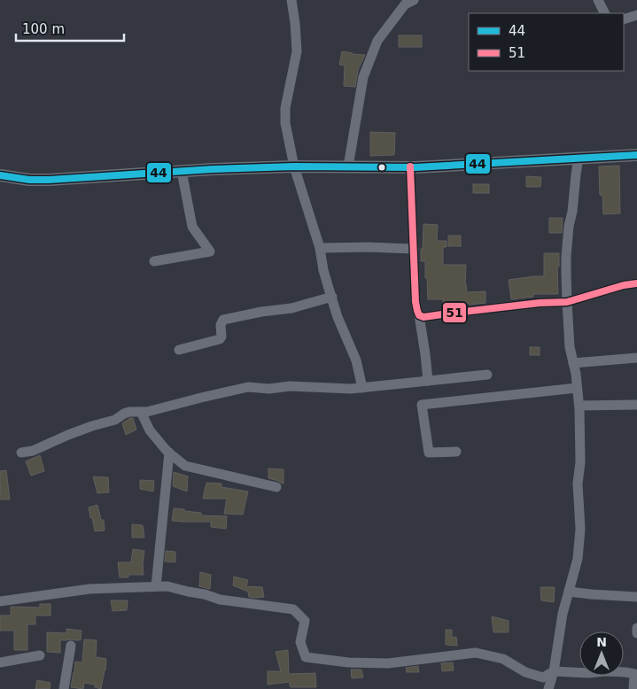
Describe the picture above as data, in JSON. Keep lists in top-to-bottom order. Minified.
{"lines":["transit line 44","transit line 51"],"legend":["44","51"],"scale_bar":"100 m","north":"top"}
